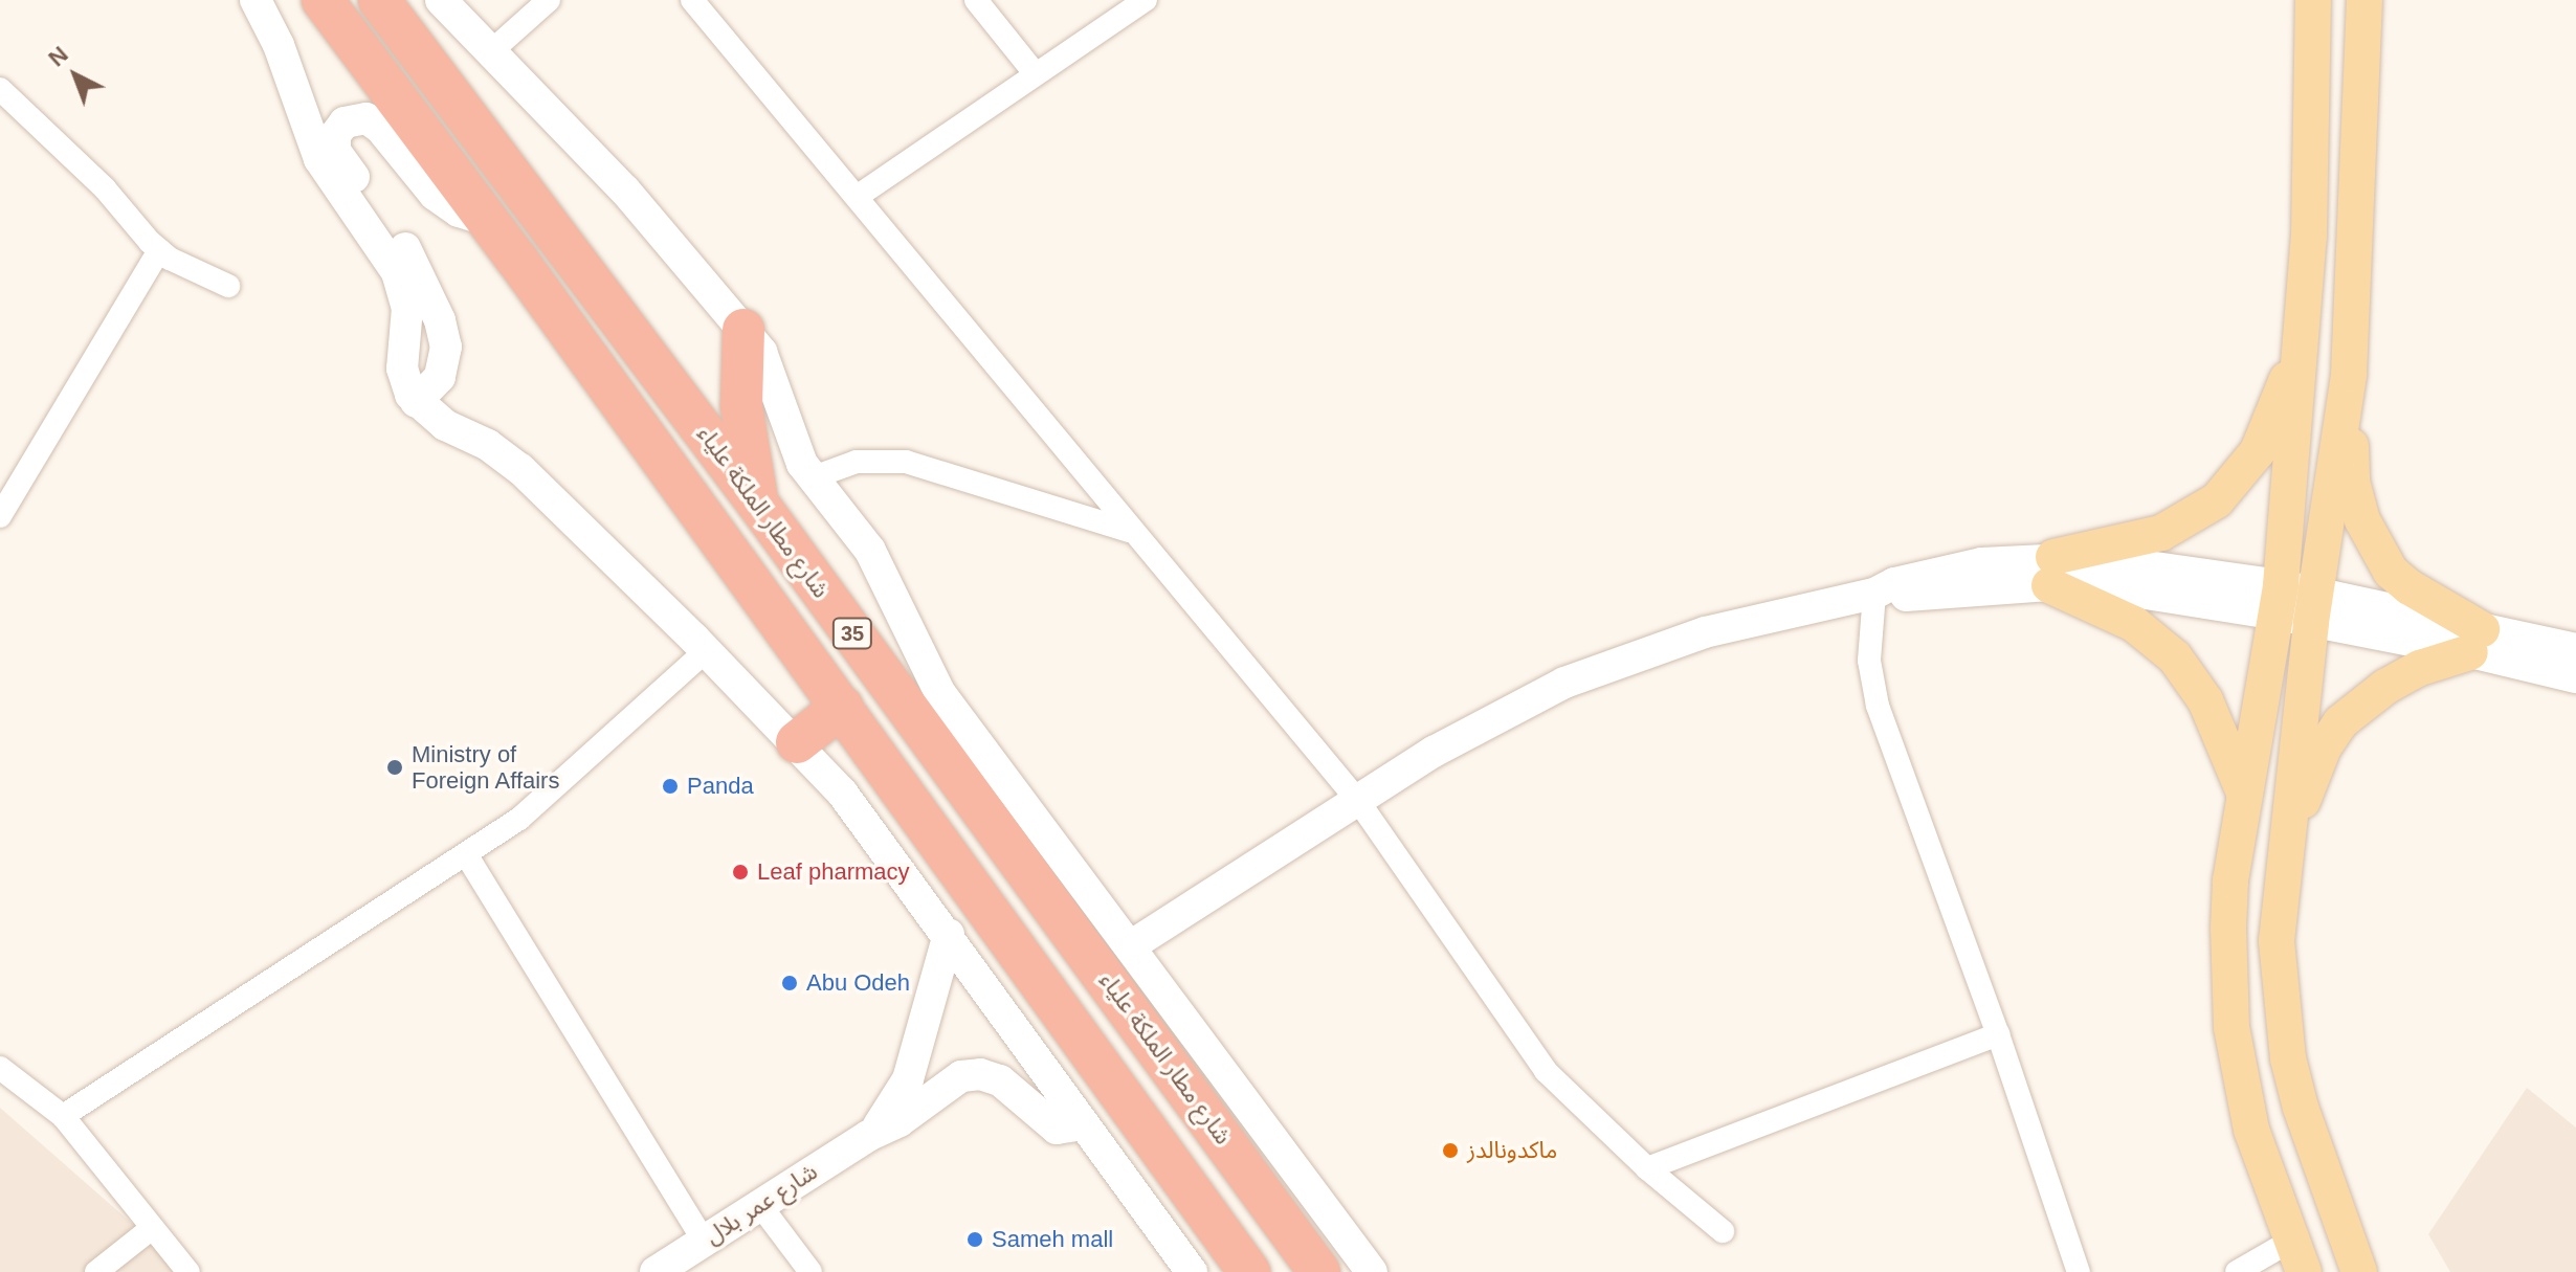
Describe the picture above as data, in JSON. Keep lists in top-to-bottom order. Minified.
{"streets":{"highway":["شارع مطار الملكة علياء","35"],"street":["شارع عمر بلال"]},"places":["Ministry of Foreign Affairs","Panda","Leaf pharmacy","Abu Odeh","ماكدونالدز","Sameh mall"],"north":"top left"}
